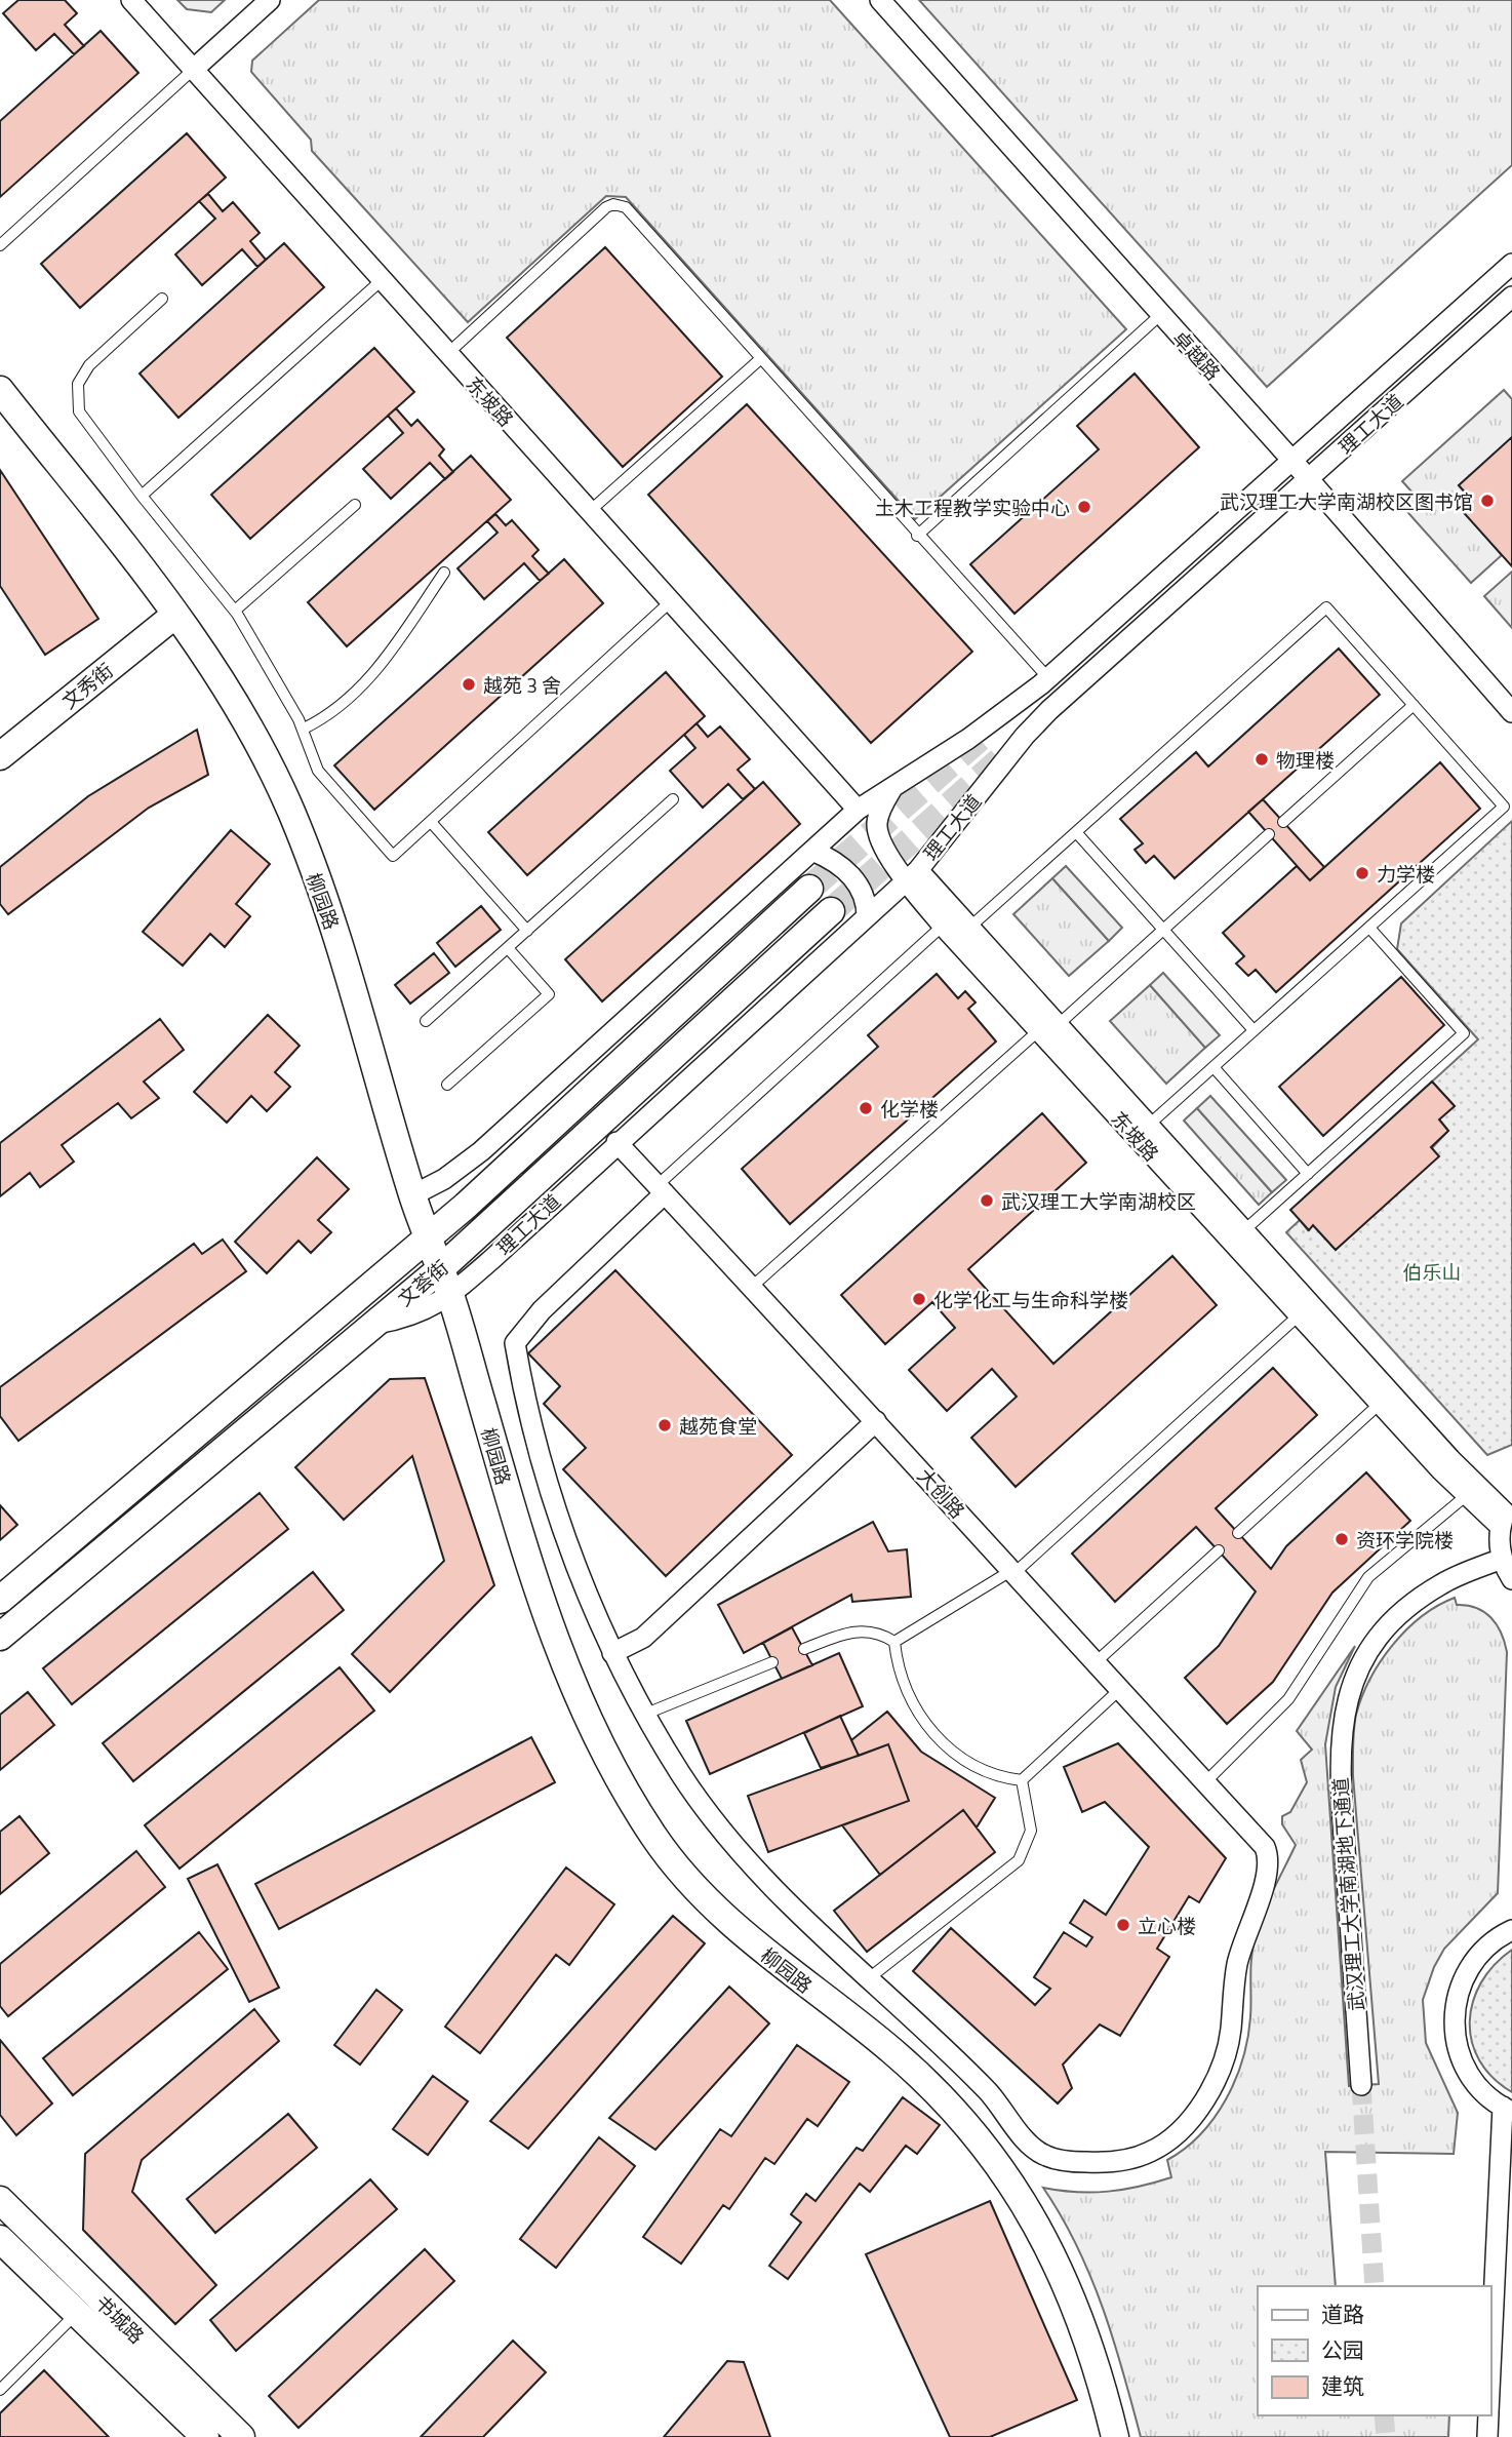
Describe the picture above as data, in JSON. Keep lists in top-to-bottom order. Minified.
{"streets":{"main road":["文秀街","柳园路","文荟街","书城路"],"street":["卓越路","东坡路","理工大道","大创路","武汉理工大学南湖地下通道"]},"crossings":[["卓越路","理工大道"],["东坡路","理工大道"],["理工大道","柳园路"],["理工大道","文荟街"],["理工大道","大创路"],["文秀街","柳园路"],["柳园路","文荟街"]],"parks":["伯乐山"],"places":["武汉理工大学南湖校区图书馆","土木工程教学实验中心","越苑 3 舍","物理楼","力学楼","化学楼","武汉理工大学南湖校区","化学化工与生命科学楼","越苑食堂","资环学院楼","立心楼"],"legend":["道路","公园","建筑"]}
